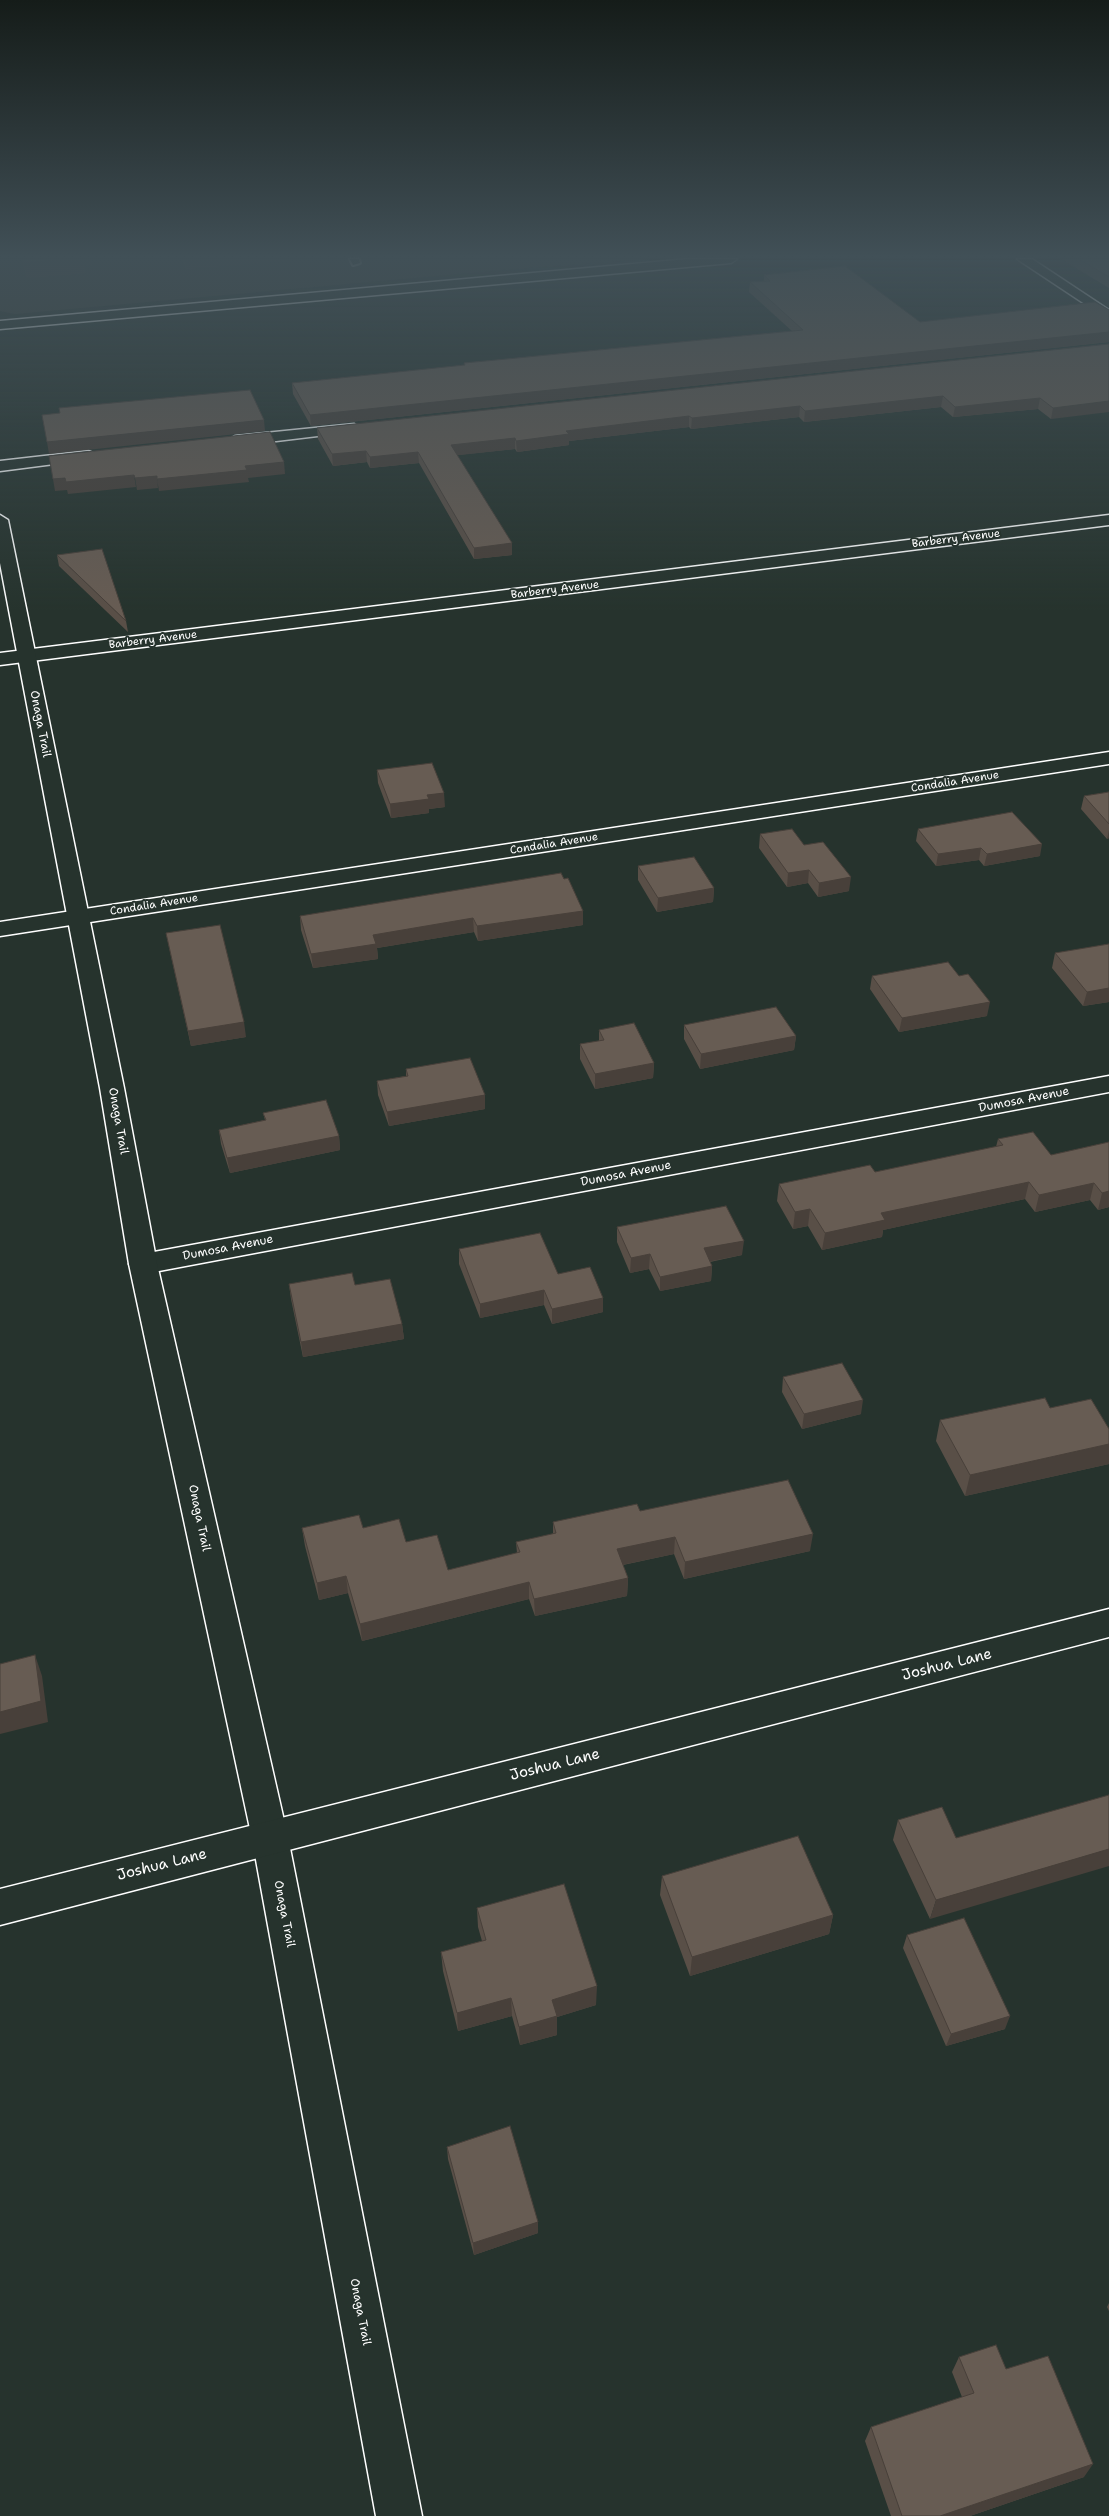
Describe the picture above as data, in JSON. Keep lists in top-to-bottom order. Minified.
{"streets":{"street":["Barberry Avenue","Onaga Trail","Condalia Avenue","Dumosa Avenue","Joshua Lane"]},"crossings":[["Barberry Avenue","Onaga Trail"],["Onaga Trail","Condalia Avenue"],["Onaga Trail","Dumosa Avenue"],["Onaga Trail","Joshua Lane"]]}
